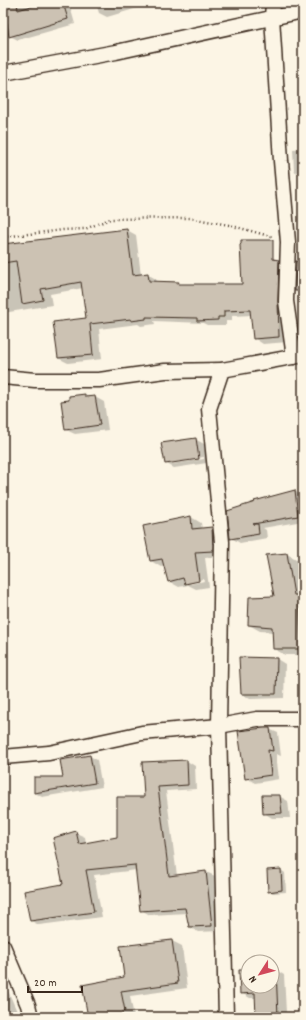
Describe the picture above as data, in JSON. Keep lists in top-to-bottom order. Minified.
{"scale_bar":"20 m","north":"bottom left"}
